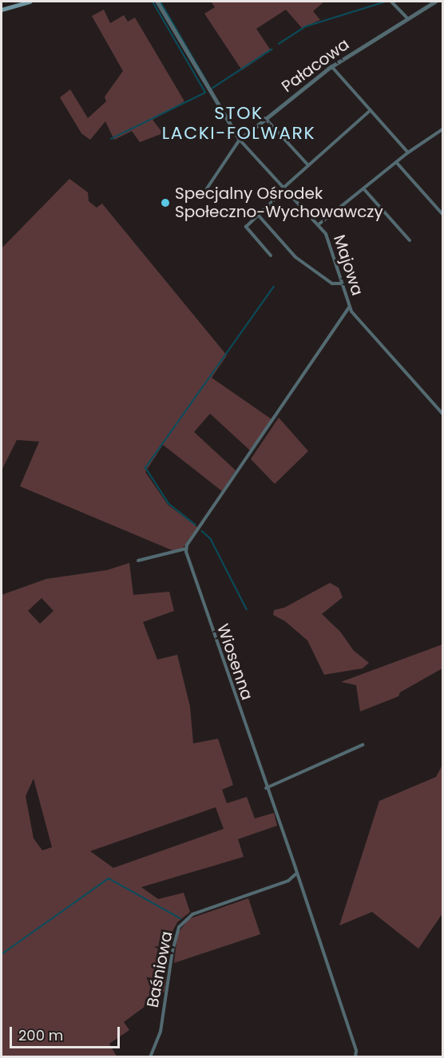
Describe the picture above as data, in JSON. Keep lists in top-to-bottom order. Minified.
{"streets":{"street":["Pałacowa","Majowa","Wiosenna","Baśniowa"]},"crossings":[["Pałacowa","Majowa"],["Wiosenna","Baśniowa"]],"districts":["STOK LACKI-FOLWARK"],"places":["Specjalny Ośrodek Społeczno-Wychowawczy"],"scale_bar":"200 m"}
